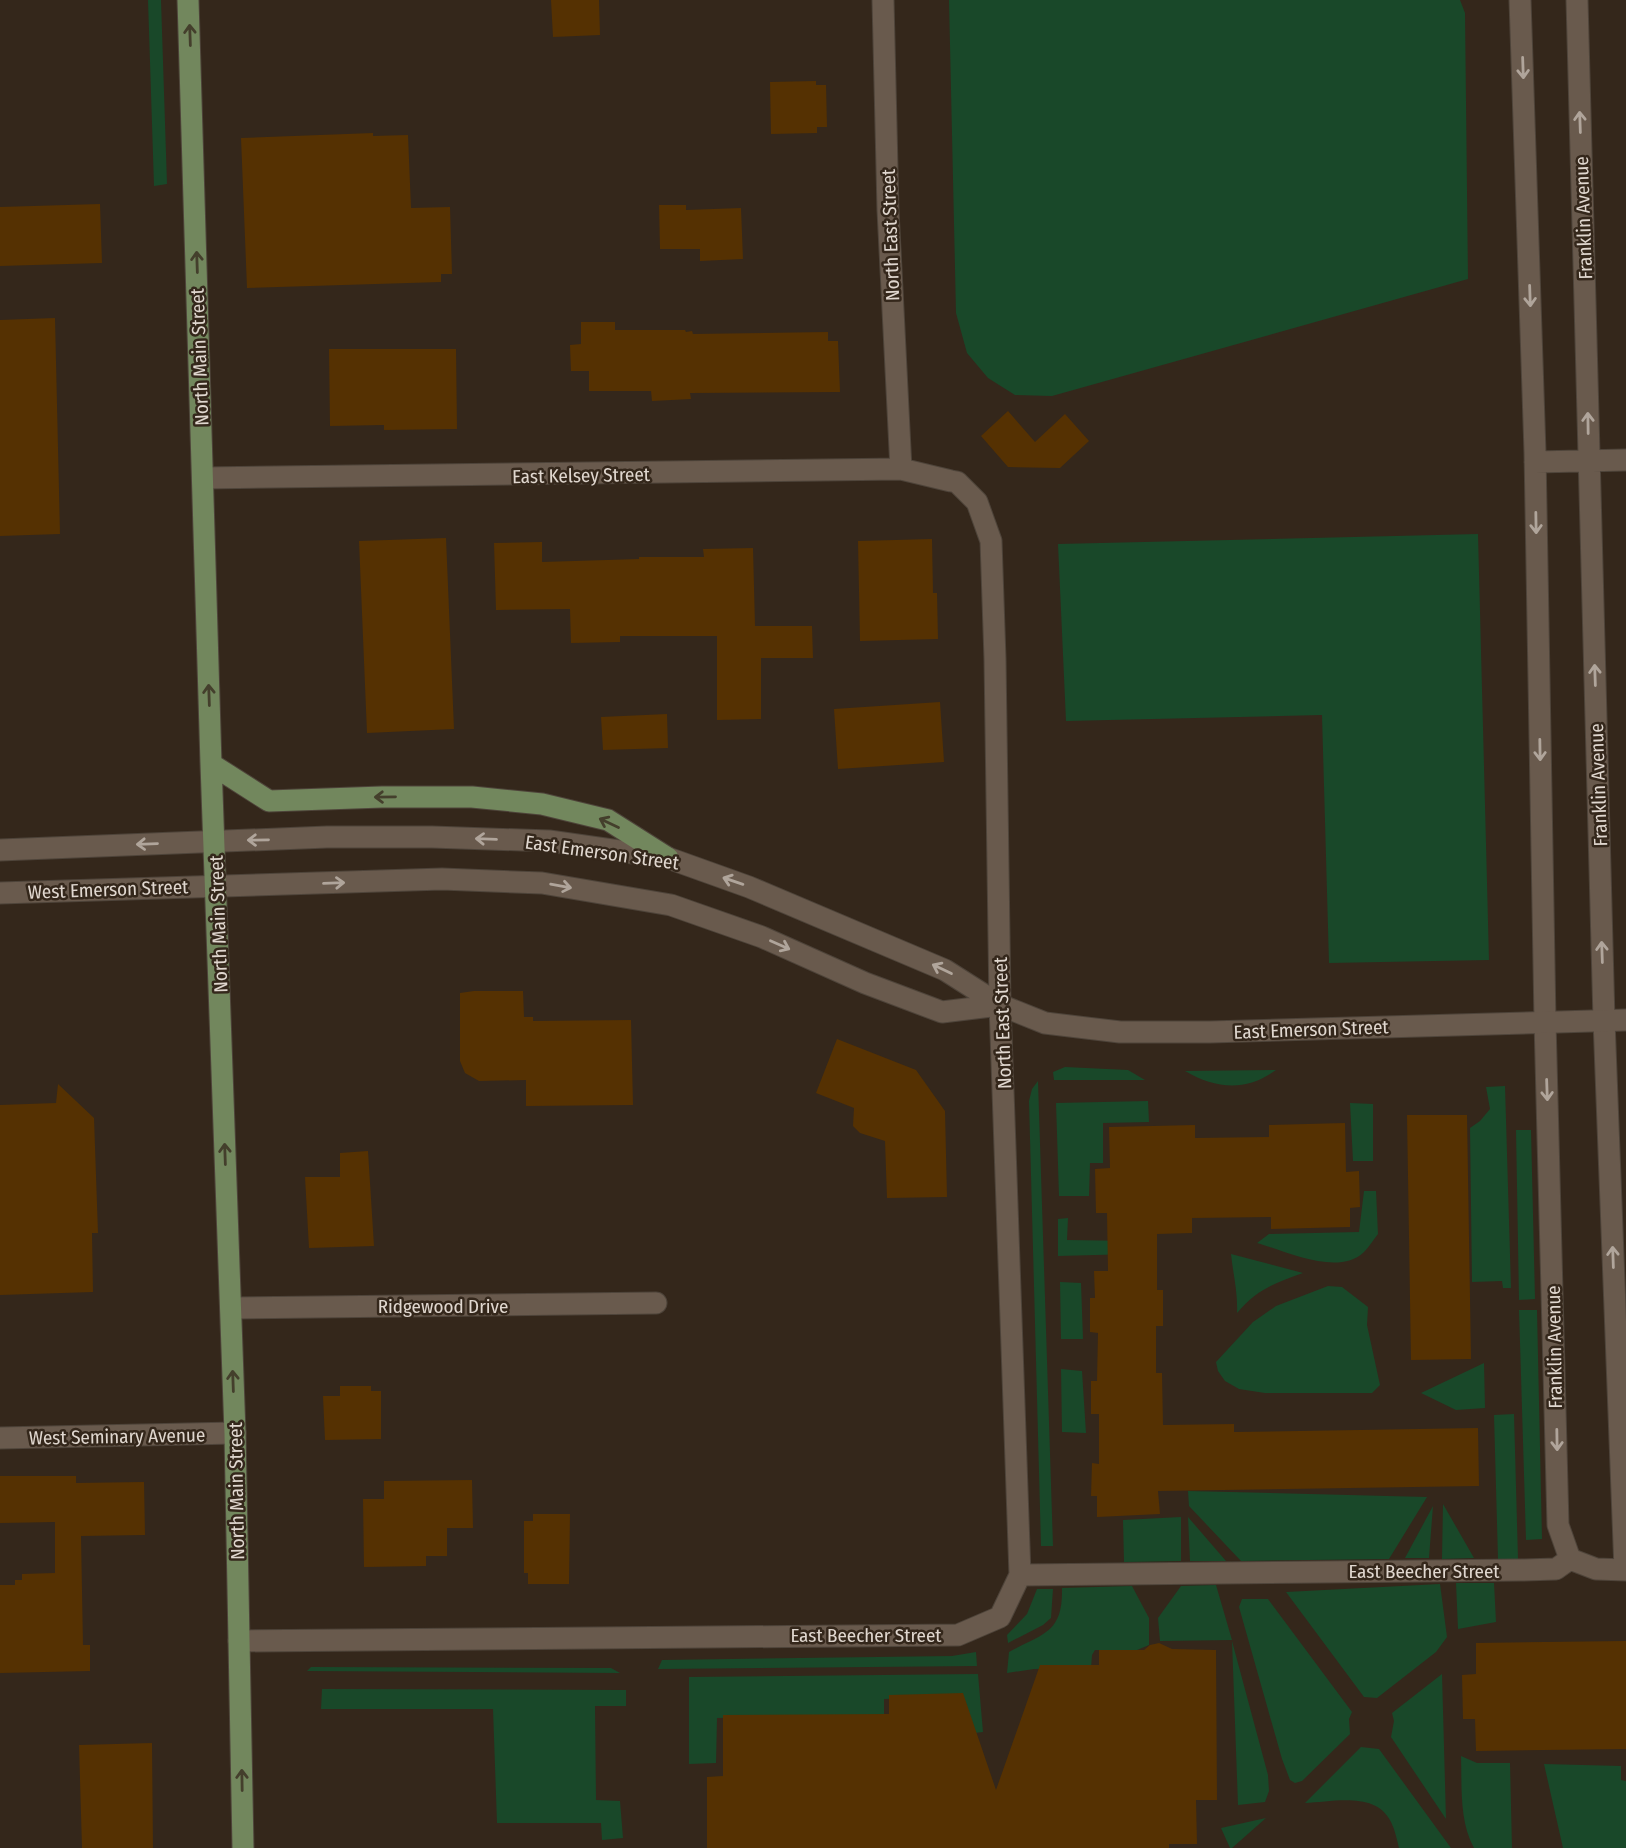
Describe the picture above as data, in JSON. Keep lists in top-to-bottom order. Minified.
{"streets":{"main road":["North Main Street"],"street":["Franklin Avenue","North East Street","East Kelsey Street","East Emerson Street","West Emerson Street","Ridgewood Drive","West Seminary Avenue","East Beecher Street"]},"crossings":[["Franklin Avenue","East Emerson Street"],["Franklin Avenue","East Beecher Street"],["North East Street","East Kelsey Street"],["North East Street","East Emerson Street"],["North East Street","East Beecher Street"],["North Main Street","East Kelsey Street"],["North Main Street","East Emerson Street"],["North Main Street","West Emerson Street"],["North Main Street","Ridgewood Drive"],["North Main Street","West Seminary Avenue"],["North Main Street","East Beecher Street"],["East Emerson Street","West Emerson Street"]],"one_way":["North Main Street"]}
